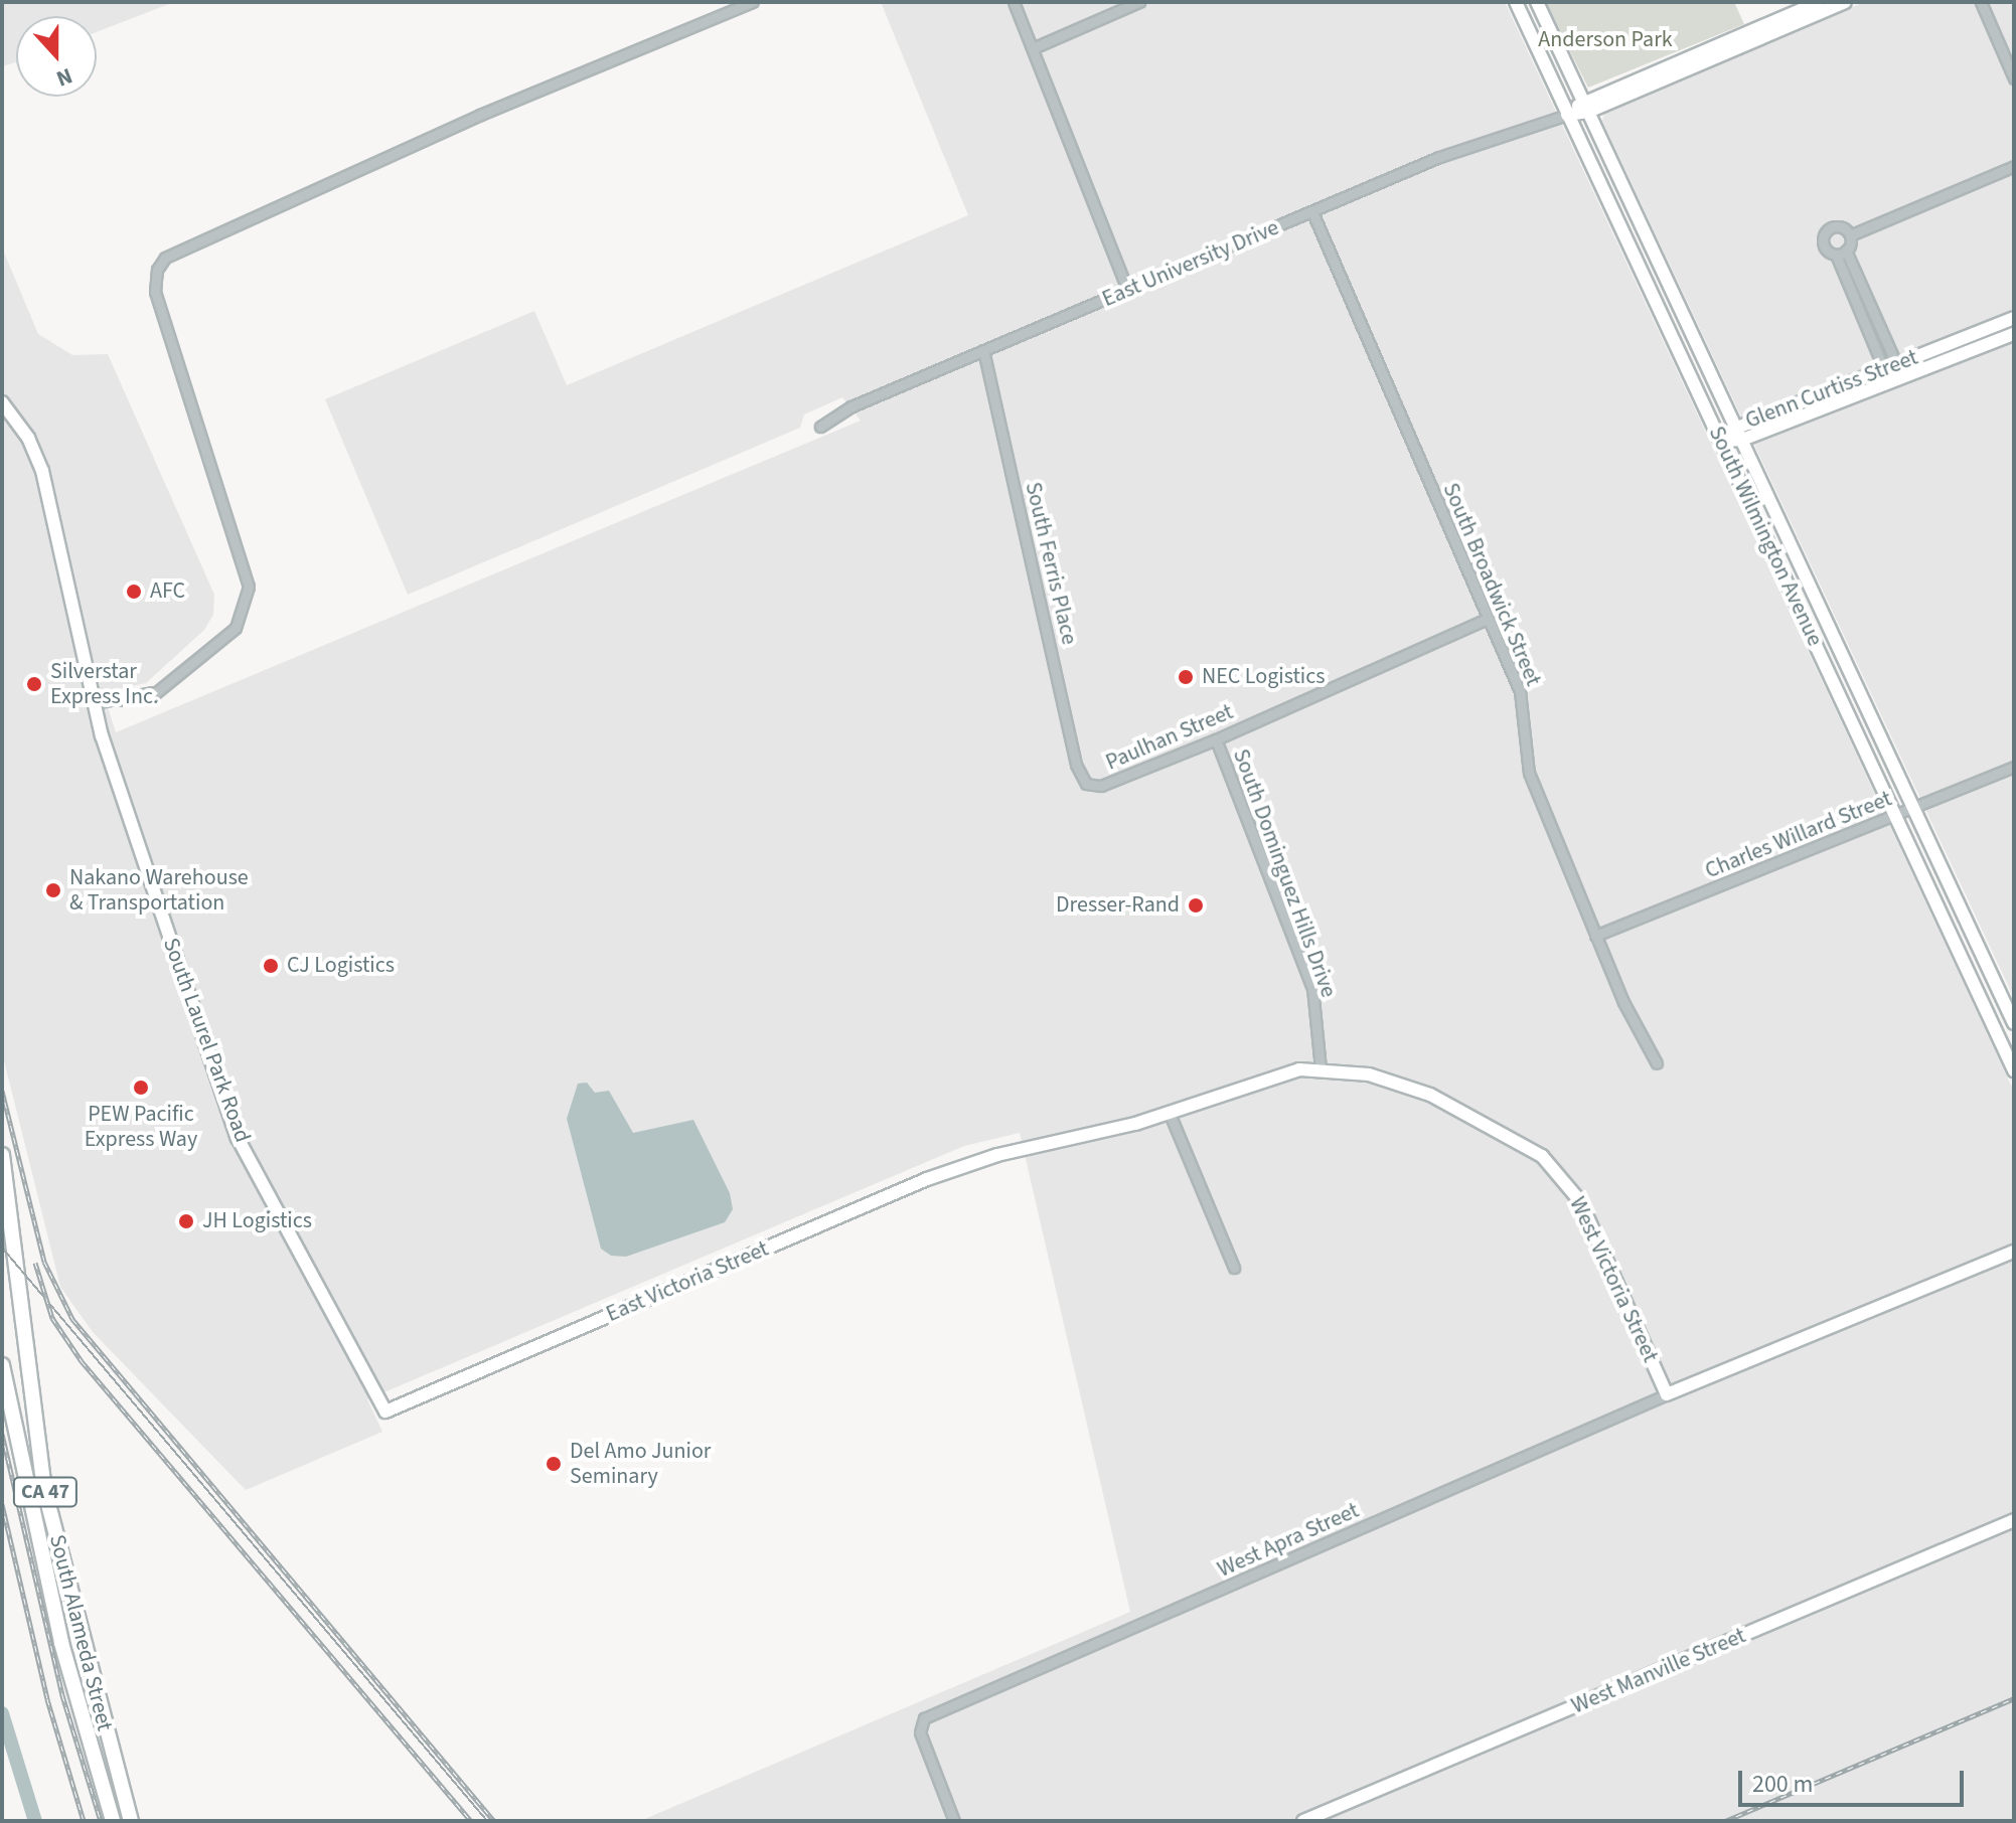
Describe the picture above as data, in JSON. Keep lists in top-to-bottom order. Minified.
{"streets":{"main road":["CA 47","South Alameda Street"],"street":["East University Drive","Glenn Curtiss Street","South Wilmington Avenue","South Ferris Place","South Broadwick Street","Paulhan Street","Charles Willard Street","South Dominguez Hills Drive","South Laurel Park Road","West Victoria Street","East Victoria Street","West Apra Street","West Manville Street"]},"crossings":[["East University Drive","South Wilmington Avenue"],["East University Drive","South Ferris Place"],["East University Drive","South Broadwick Street"],["Glenn Curtiss Street","South Wilmington Avenue"],["South Wilmington Avenue","Charles Willard Street"],["South Ferris Place","Paulhan Street"],["South Broadwick Street","Paulhan Street"],["South Broadwick Street","Charles Willard Street"],["Paulhan Street","South Dominguez Hills Drive"],["South Dominguez Hills Drive","West Victoria Street"],["South Laurel Park Road","East Victoria Street"],["West Victoria Street","East Victoria Street"],["West Victoria Street","West Apra Street"]],"parks":["Anderson Park"],"places":["AFC","NEC Logistics","Silverstar Express Inc.","Nakano Warehouse & Transportation","Dresser-Rand","CJ Logistics","PEW Pacific Express Way","JH Logistics","Del Amo Junior Seminary"],"scale_bar":"200 m","north":"bottom"}
